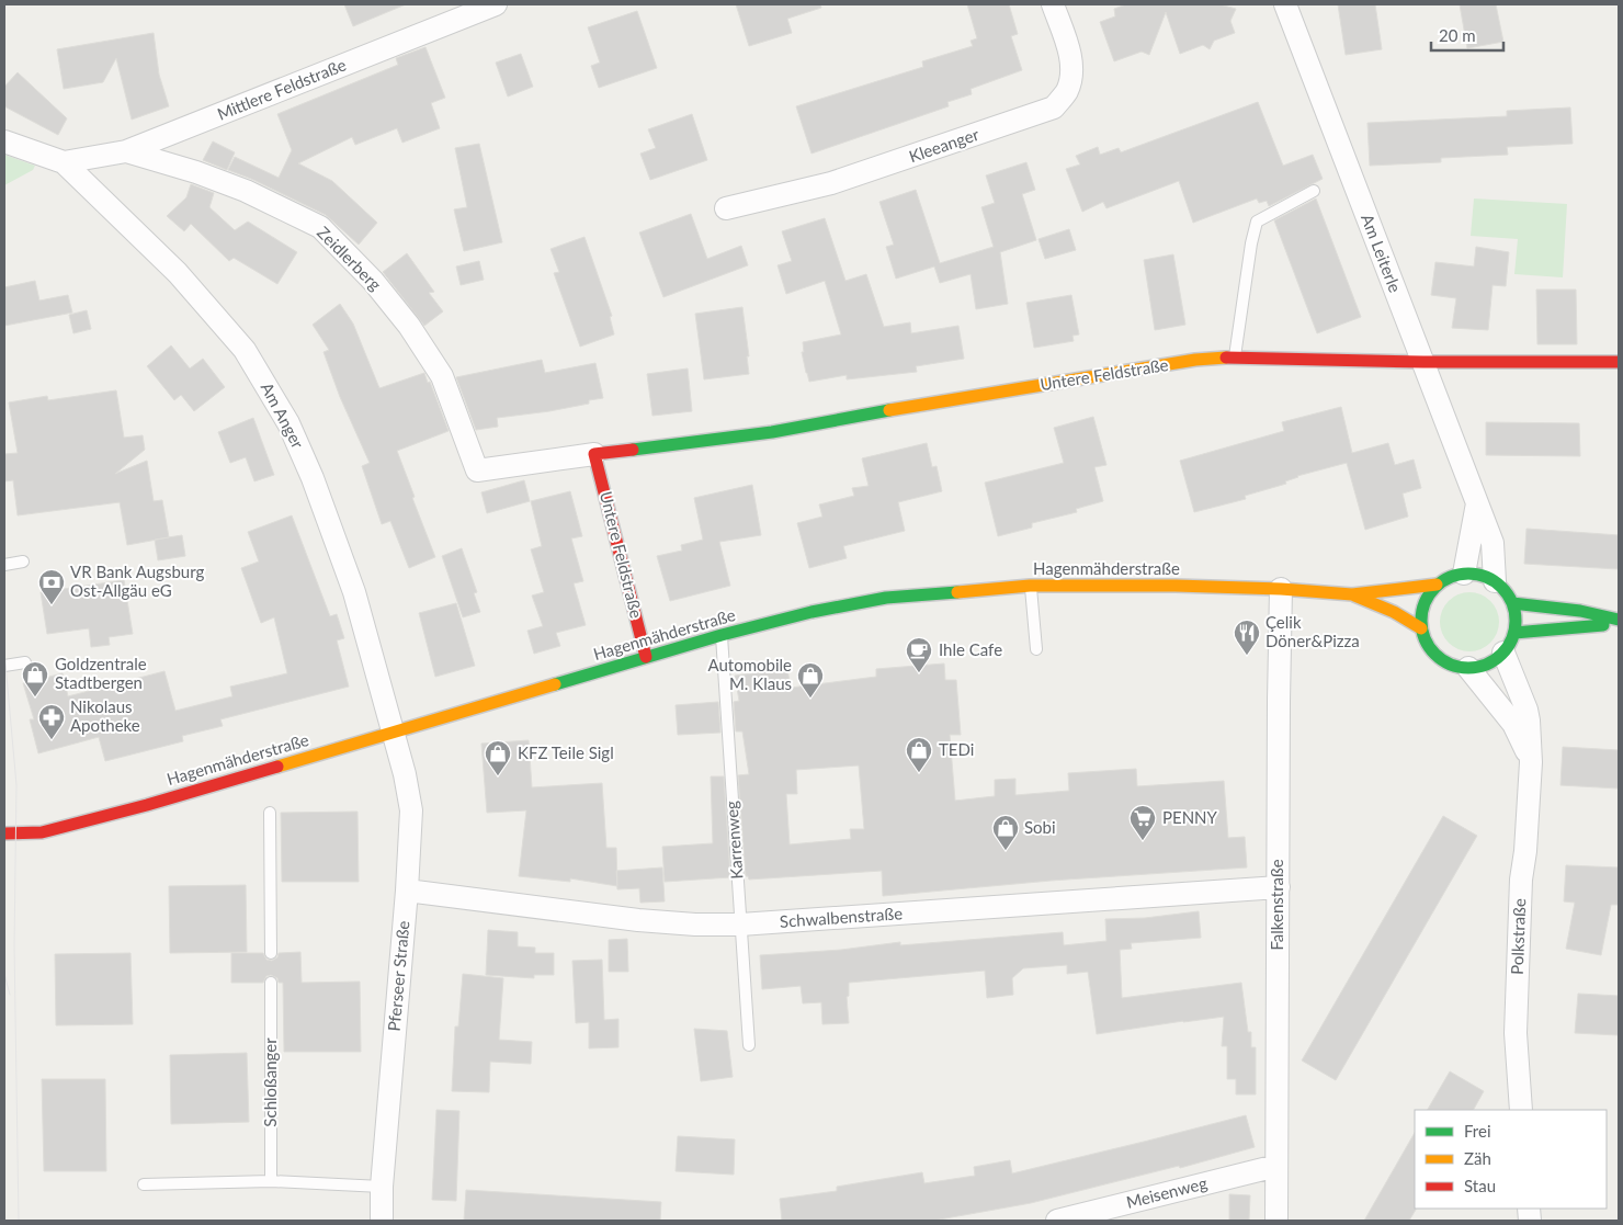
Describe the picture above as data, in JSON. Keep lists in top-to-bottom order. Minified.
{"streets":{"street":["Mittlere Feldstraße","Kleeanger","Am Leiterle","Zeidlerberg","Untere Feldstraße","Am Anger","Hagenmähderstraße","Falkenstraße","Schwalbenstraße","Polkstraße","Pferseer Straße","Meisenweg"],"lane":["Karrenweg","Schloßanger"]},"crossings":[["Mittlere Feldstraße","Zeidlerberg"],["Mittlere Feldstraße","Am Anger"],["Am Leiterle","Untere Feldstraße"],["Am Leiterle","Hagenmähderstraße"],["Am Leiterle","Polkstraße"],["Zeidlerberg","Untere Feldstraße"],["Untere Feldstraße","Hagenmähderstraße"],["Am Anger","Hagenmähderstraße"],["Am Anger","Pferseer Straße"],["Hagenmähderstraße","Karrenweg"],["Hagenmähderstraße","Falkenstraße"],["Hagenmähderstraße","Polkstraße"],["Hagenmähderstraße","Pferseer Straße"],["Karrenweg","Schwalbenstraße"],["Falkenstraße","Schwalbenstraße"],["Falkenstraße","Meisenweg"],["Schwalbenstraße","Pferseer Straße"]],"places":{"bank":["VR Bank Augsburg Ost-Allgäu eG"],"restaurant":["Çelik Döner&Pizza"],"cafe":["Ihle Cafe"],"shop":["Goldzentrale Stadtbergen","Automobile M. Klaus","TEDi","KFZ Teile Sigl","Sobi"],"pharmacy":["Nikolaus Apotheke"],"supermarket":["PENNY"]},"legend":["Frei","Zäh","Stau"],"scale_bar":"20 m"}
